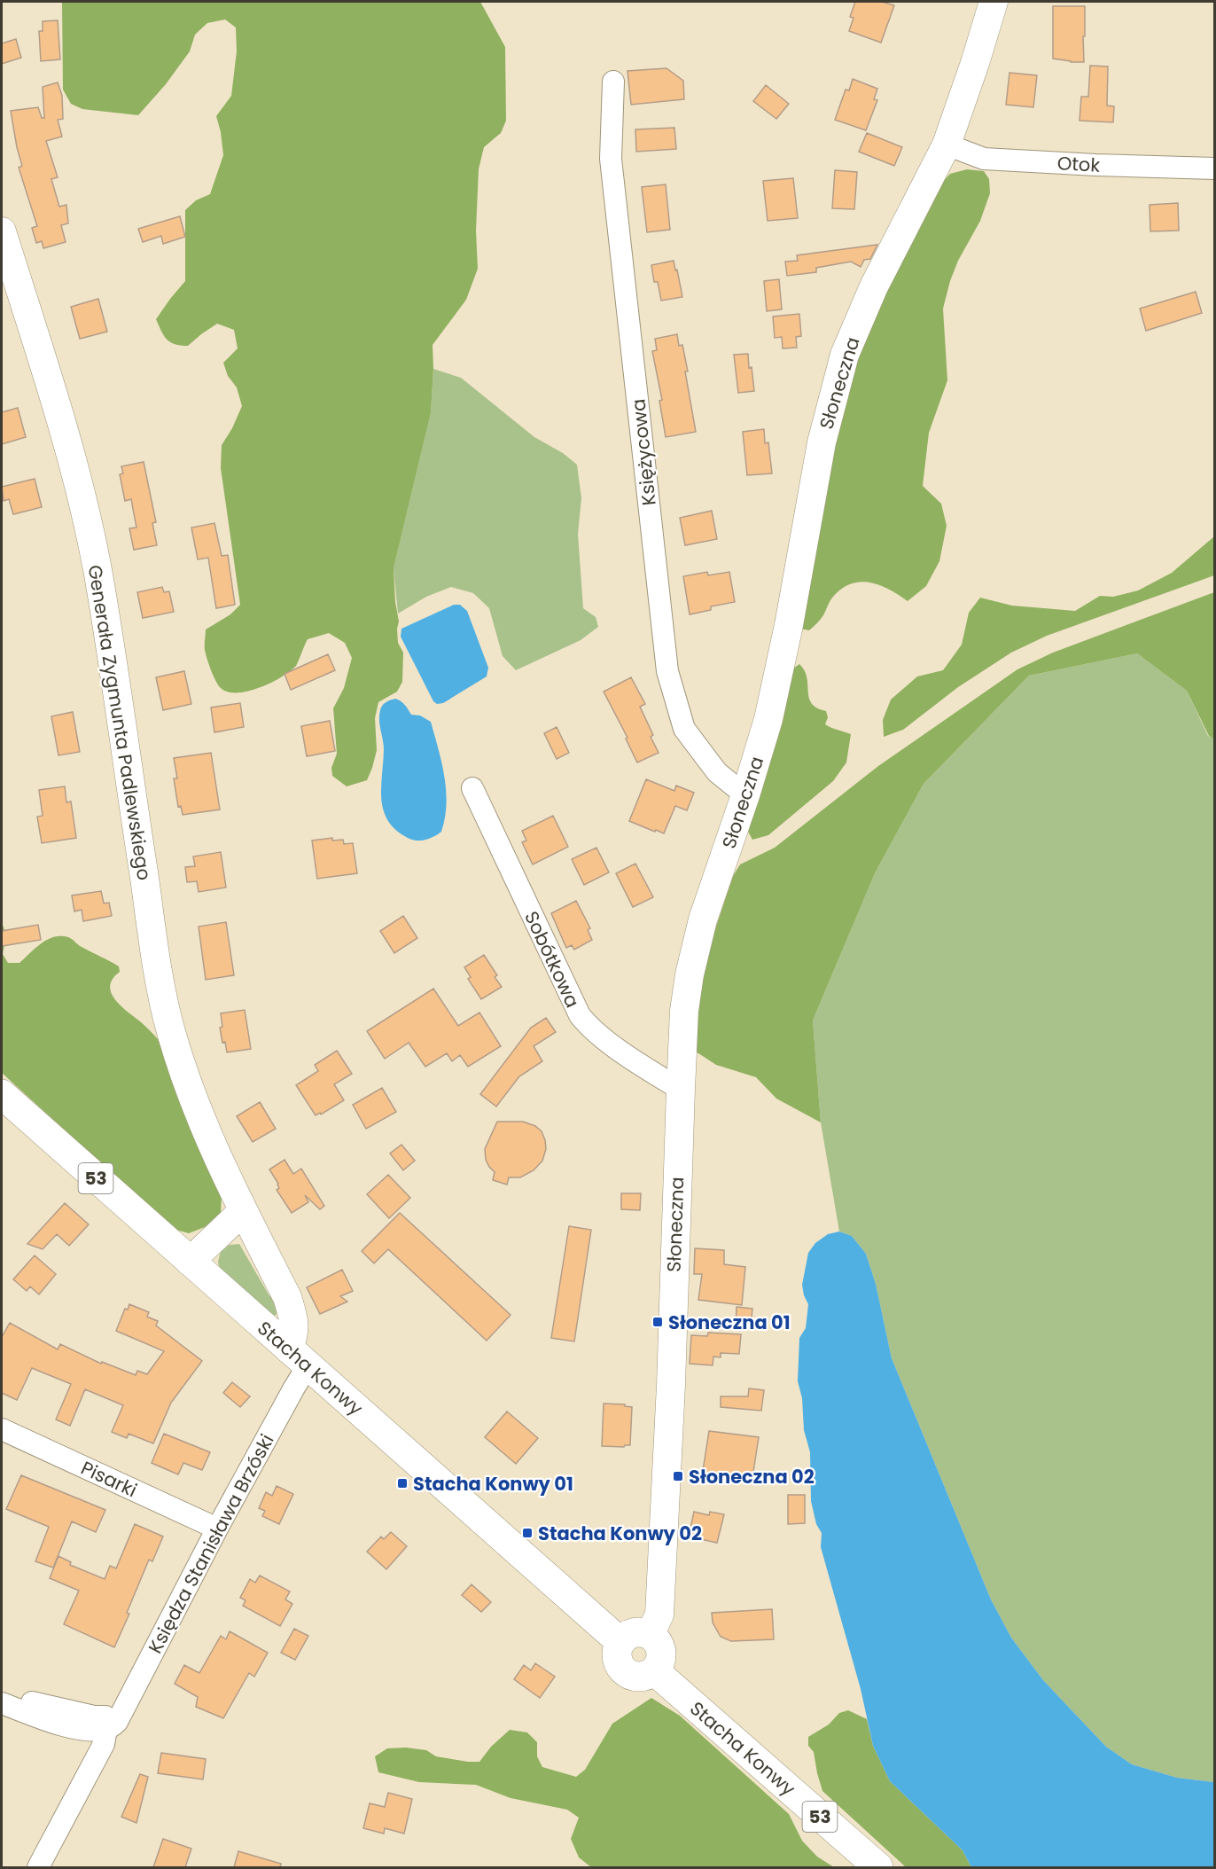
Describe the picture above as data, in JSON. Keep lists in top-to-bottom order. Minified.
{"streets":{"main road":["53","Stacha Konwy"],"street":["Otok","Słoneczna","Księżycowa","Generała Zygmunta Padlewskiego","Sobótkowa","Pisarki","Księdza Stanisława Brzóski"]},"crossings":[["Otok","Słoneczna"],["Słoneczna","Księżycowa"],["Słoneczna","Sobótkowa"],["Słoneczna","Stacha Konwy"],["Generała Zygmunta Padlewskiego","Stacha Konwy"],["Generała Zygmunta Padlewskiego","Księdza Stanisława Brzóski"],["Stacha Konwy","Księdza Stanisława Brzóski"],["Pisarki","Księdza Stanisława Brzóski"]],"places":{"transit":["Słoneczna 01","Słoneczna 02","Stacha Konwy 01","Stacha Konwy 02"]}}
